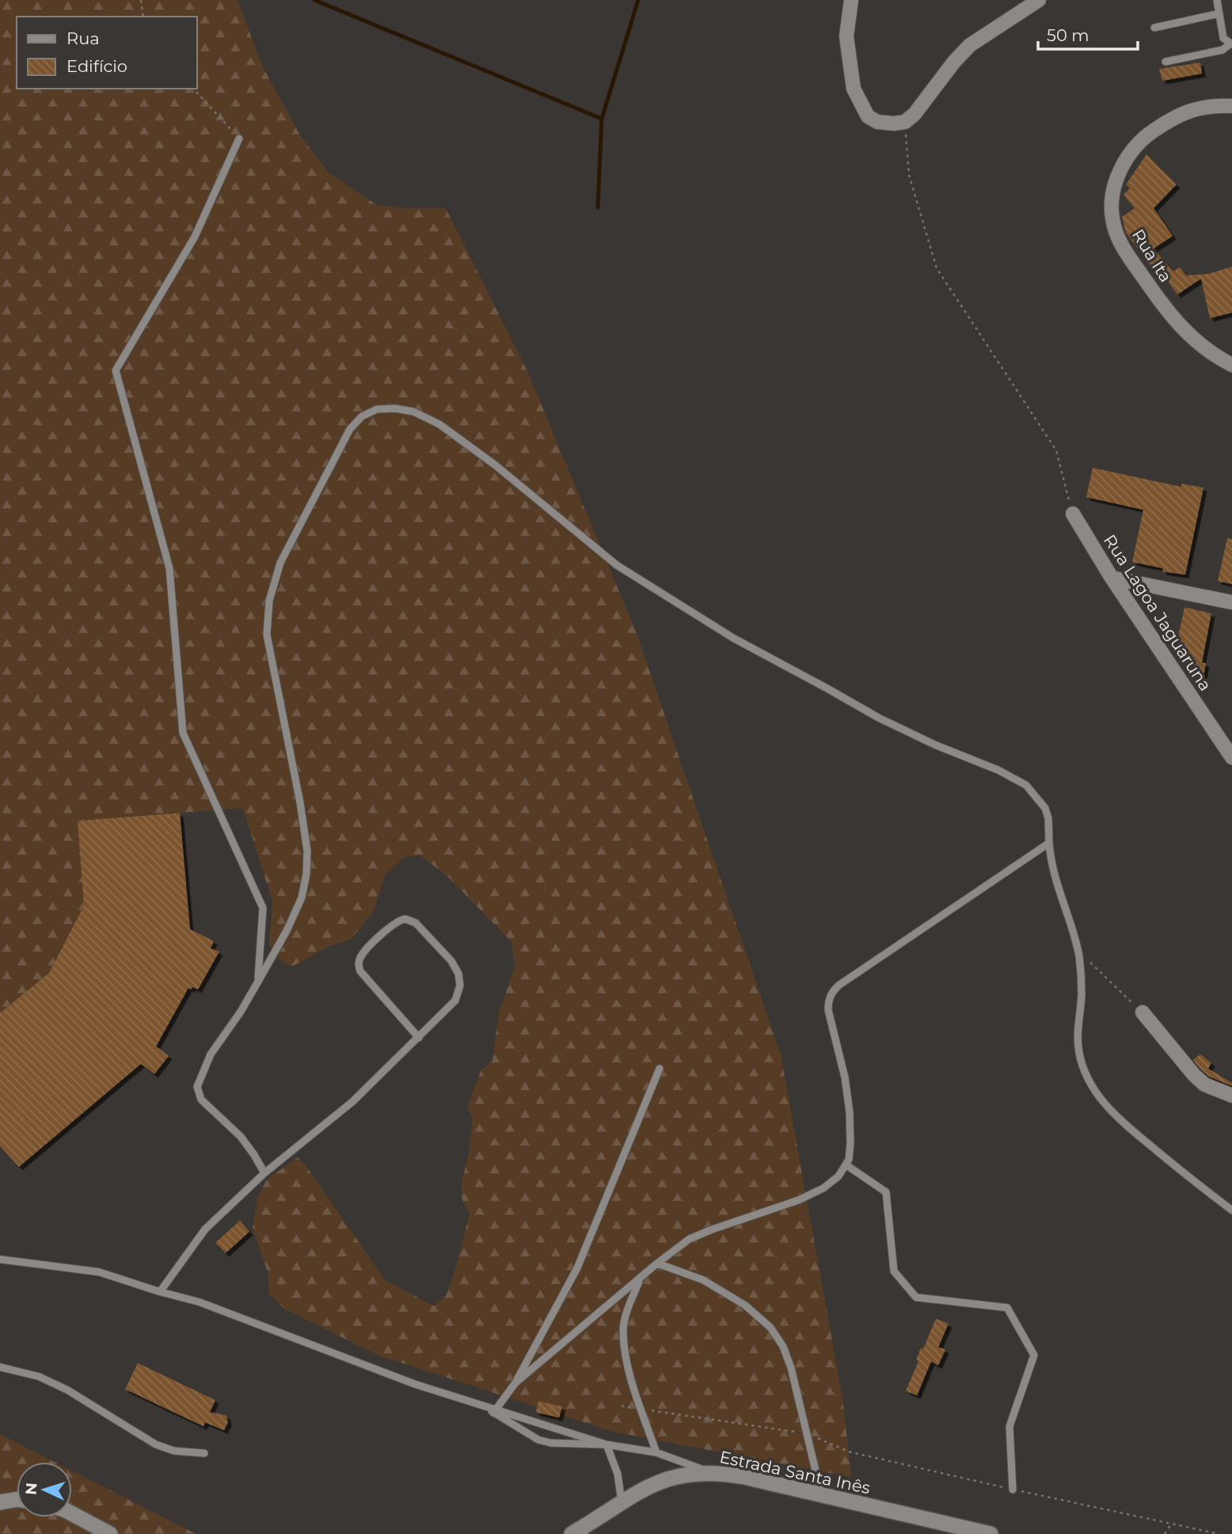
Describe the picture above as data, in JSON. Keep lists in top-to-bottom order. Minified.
{"streets":{"main road":["Estrada Santa Inês"],"street":["Rua Ita","Rua Lagoa Jaguaruna"]},"legend":["Rua","Edifício"],"scale_bar":"50 m","north":"left"}
